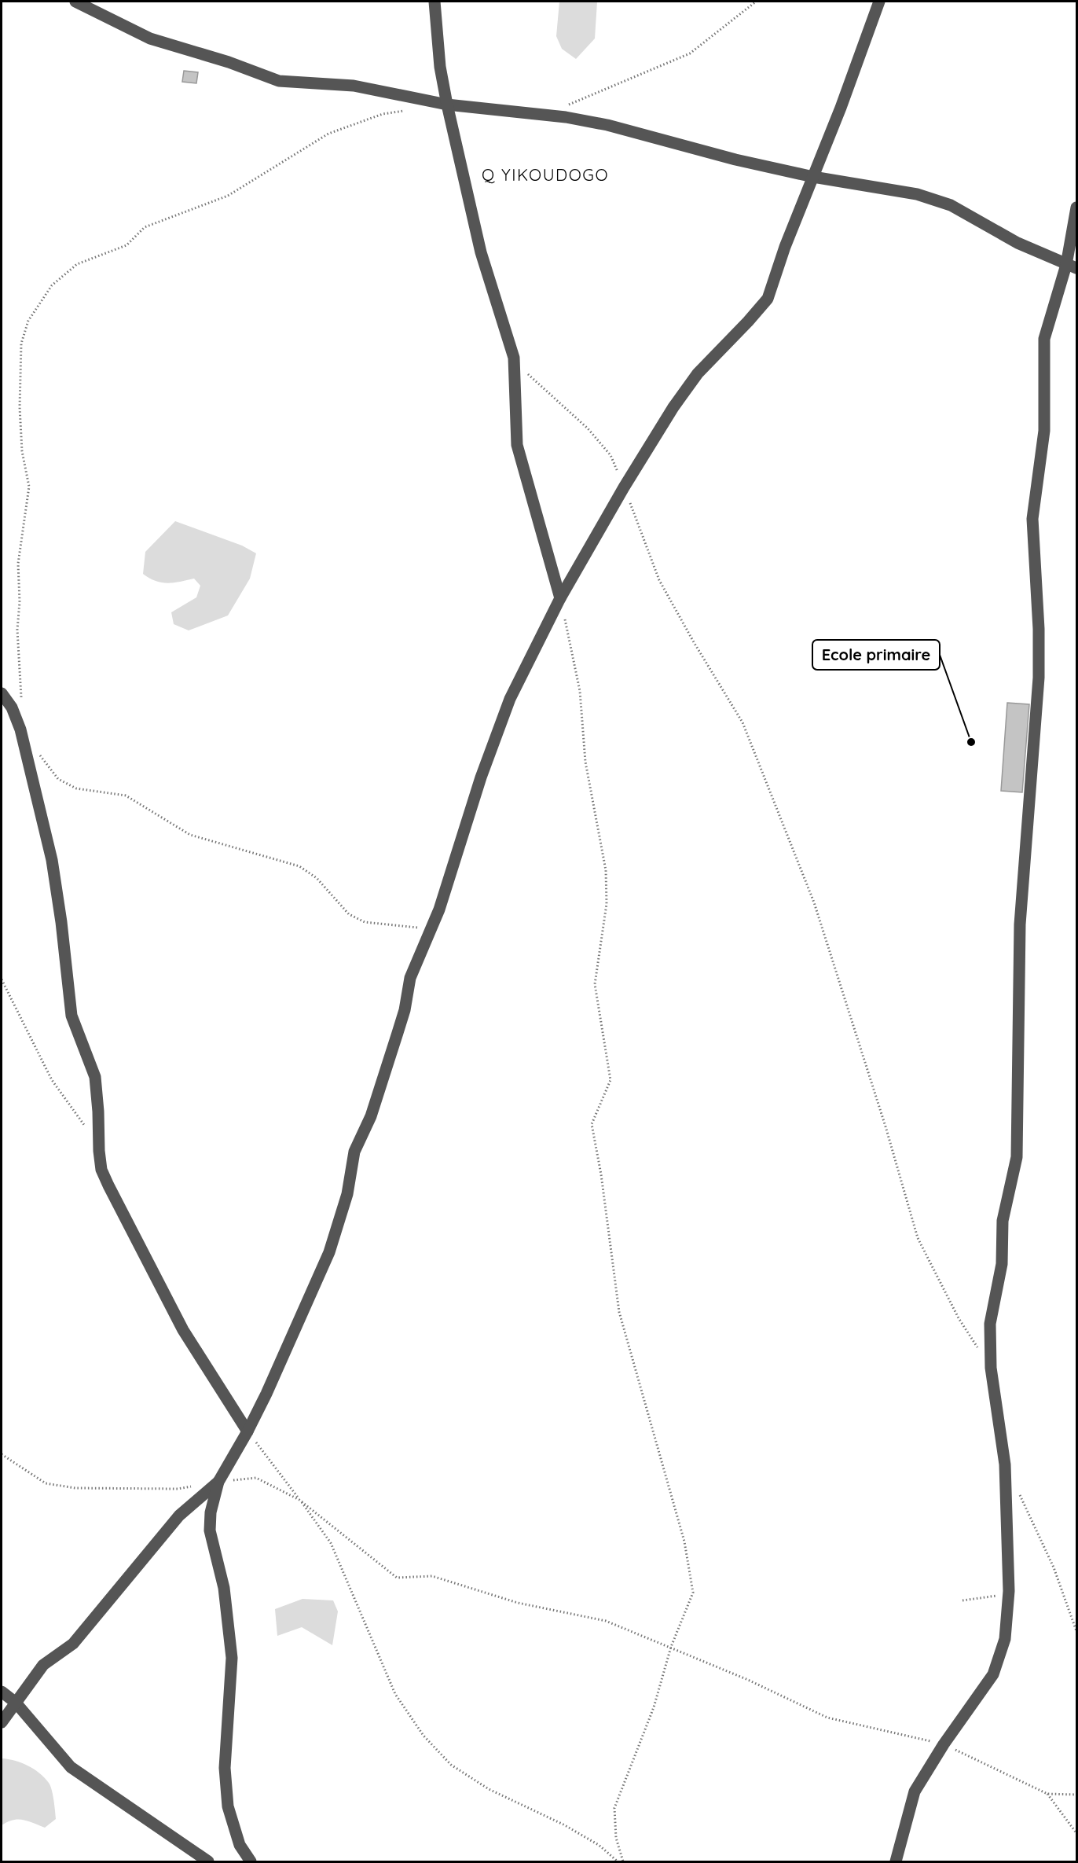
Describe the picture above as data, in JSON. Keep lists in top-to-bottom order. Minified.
{"districts":["Q YIKOUDOGO"],"places":["Ecole primaire"]}
